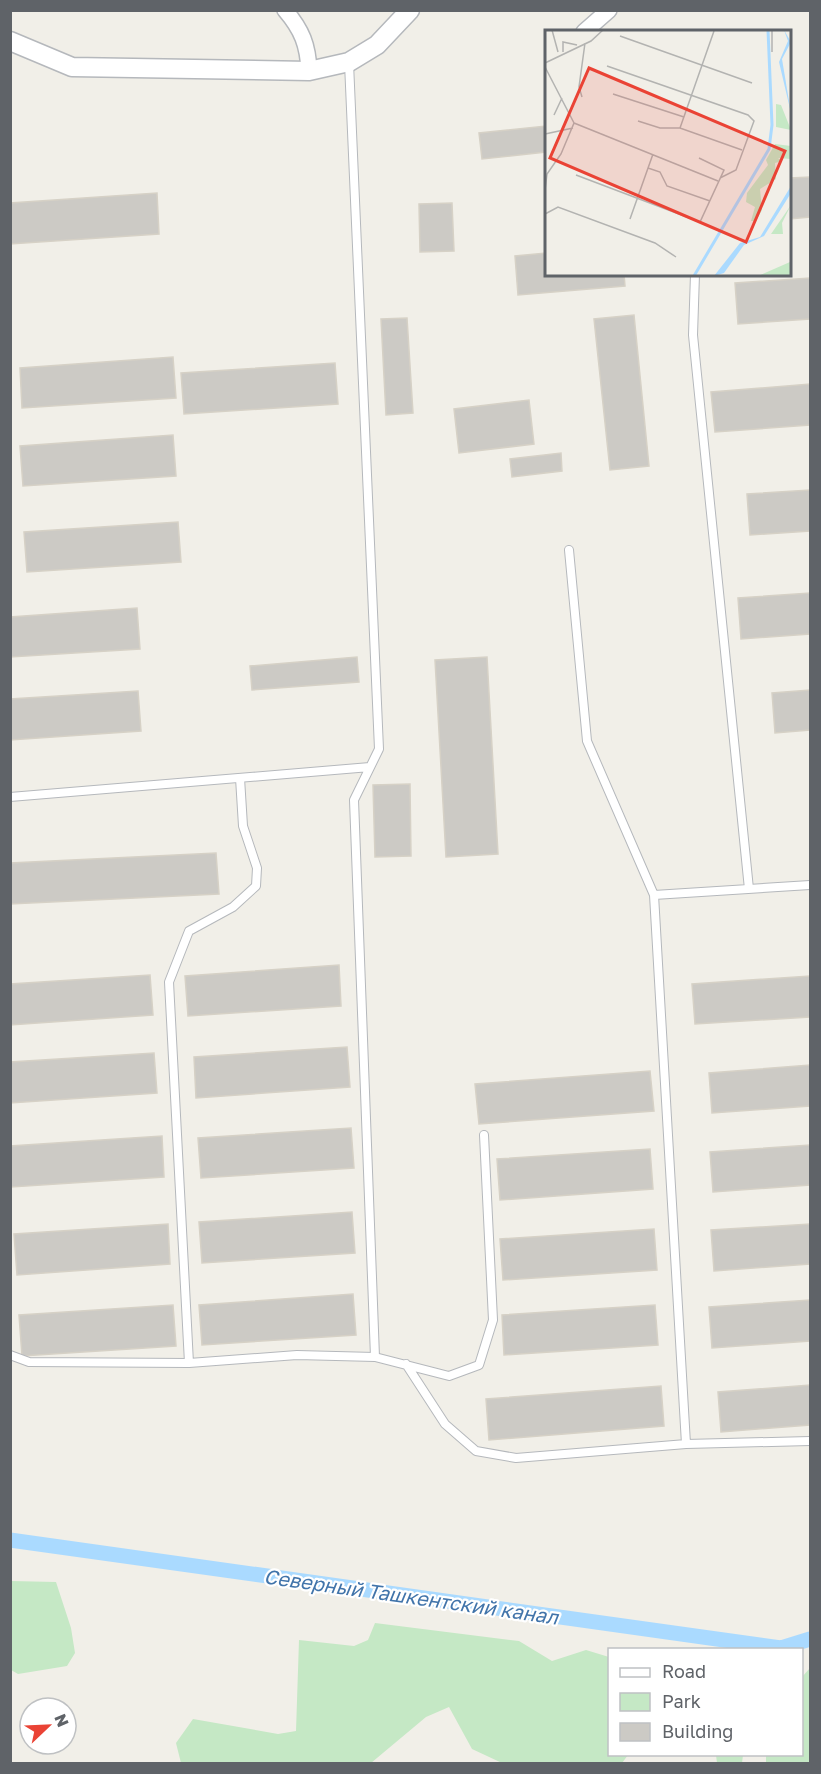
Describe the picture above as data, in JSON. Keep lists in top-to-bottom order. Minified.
{"water":["Северный Ташкентский канал"],"legend":["Road","Park","Building"],"north":"top right"}
